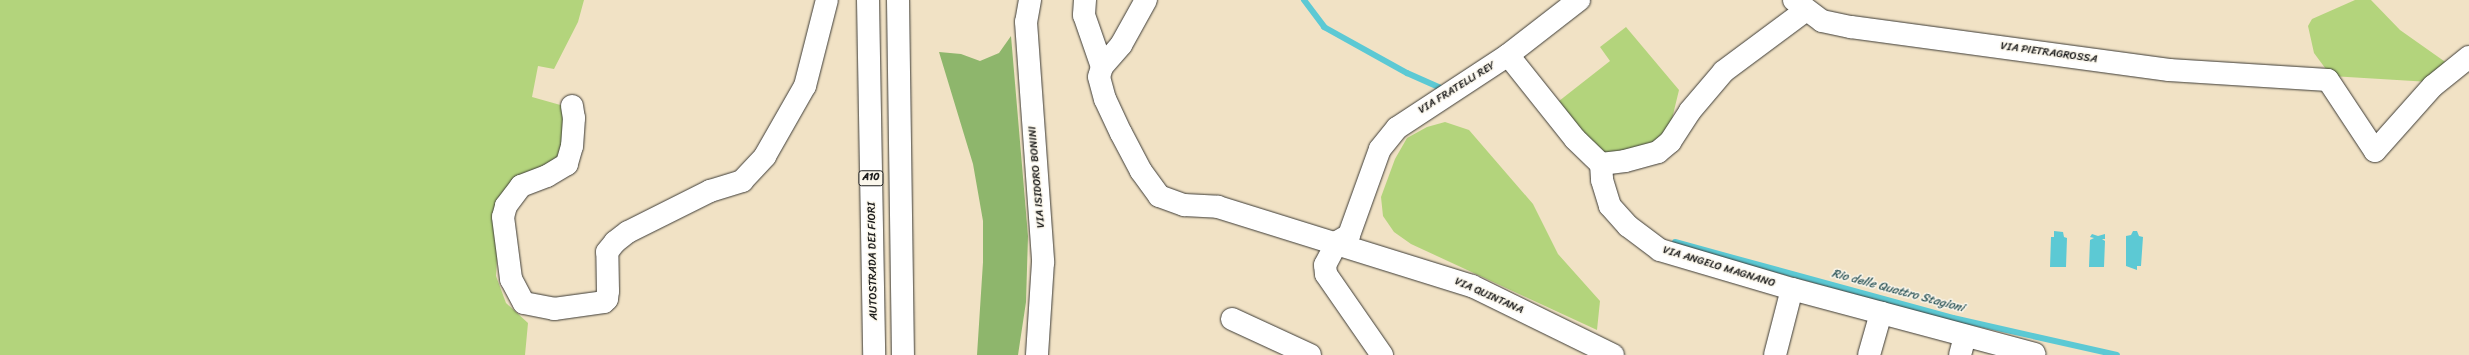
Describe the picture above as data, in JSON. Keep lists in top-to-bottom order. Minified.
{"streets":{"main road":["VIA PIETRAGROSSA","VIA FRATELLI REY","VIA ISIDORO BONINI","A10","AUTOSTRADA DEI FIORI","VIA ANGELO MAGNANO","VIA QUINTANA"]},"crossings":[["VIA PIETRAGROSSA","VIA ANGELO MAGNANO"],["VIA FRATELLI REY","VIA QUINTANA"]],"water":["Rio delle Quattro Stagioni"]}
